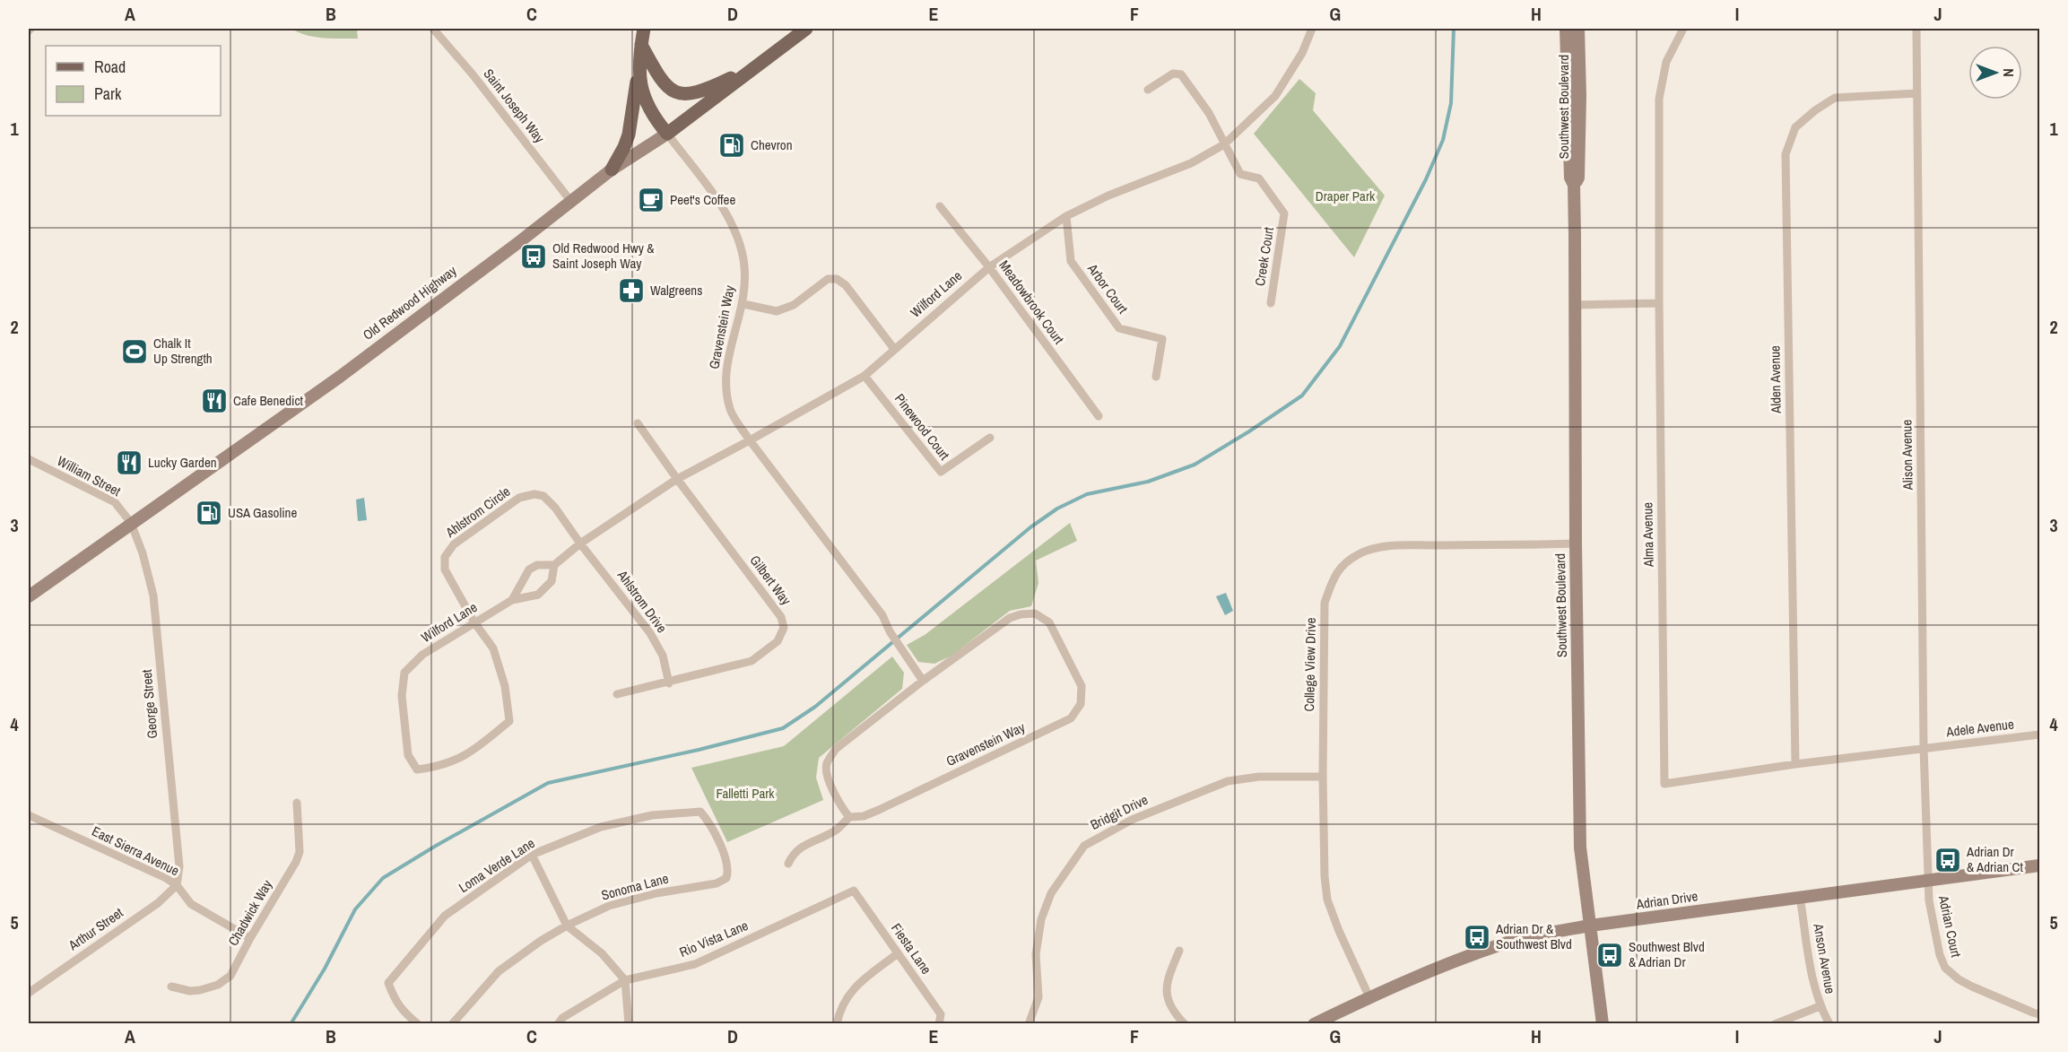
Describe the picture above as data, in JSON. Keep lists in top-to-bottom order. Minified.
{"streets":{"main road":["Old Redwood Highway"],"street":["Saint Joseph Way","Southwest Boulevard","Creek Court","Arbor Court","Wilford Lane","Meadowbrook Court","Gravenstein Way","Alden Avenue","Pinewood Court","Alison Avenue","William Street","Ahlstrom Circle","Alma Avenue","Gilbert Way","Ahlstrom Drive","College View Drive","George Street","Adele Avenue","Bridgit Drive","East Sierra Avenue","Loma Verde Lane","Sonoma Lane","Adrian Drive","Chadwick Way","Adrian Court","Arthur Street","Rio Vista Lane","Fiesta Lane","Anson Avenue"]},"crossings":[["Saint Joseph Way","Old Redwood Highway"],["Southwest Boulevard","College View Drive"],["Southwest Boulevard","Adrian Drive"],["Creek Court","Wilford Lane"],["Arbor Court","Wilford Lane"],["Wilford Lane","Meadowbrook Court"],["Wilford Lane","Gravenstein Way"],["Wilford Lane","Pinewood Court"],["Wilford Lane","Ahlstrom Circle"],["Wilford Lane","Gilbert Way"],["Wilford Lane","Ahlstrom Drive"],["Old Redwood Highway","Gravenstein Way"],["Old Redwood Highway","William Street"],["Old Redwood Highway","George Street"],["Alden Avenue","Alison Avenue"],["Alden Avenue","Alma Avenue"],["Alison Avenue","Alma Avenue"],["Alison Avenue","Adele Avenue"],["Alison Avenue","Adrian Drive"],["Alison Avenue","Adrian Court"],["William Street","George Street"],["Ahlstrom Circle","Ahlstrom Drive"],["Alma Avenue","Adele Avenue"],["Gilbert Way","Ahlstrom Drive"],["College View Drive","Bridgit Drive"],["College View Drive","Adrian Drive"],["George Street","East Sierra Avenue"],["George Street","Arthur Street"],["East Sierra Avenue","Chadwick Way"],["East Sierra Avenue","Arthur Street"],["Loma Verde Lane","Sonoma Lane"],["Adrian Drive","Adrian Court"],["Adrian Drive","Anson Avenue"],["Rio Vista Lane","Fiesta Lane"]],"parks":["Draper Park","Falletti Park"],"places":{"fuel station":["Chevron","USA Gasoline"],"cafe":["Peet's Coffee"],"bus stop":["Old Redwood Hwy & Saint Joseph Way","Adrian Dr & Adrian Ct","Adrian Dr & Southwest Blvd","Southwest Blvd & Adrian Dr"],"pharmacy":["Walgreens"],"sports":["Chalk It Up Strength"],"restaurant":["Cafe Benedict","Lucky Garden"]},"legend":["Road","Park"],"north":"right","grid":{"columns":["A","B","C","D","E","F","G","H","I","J"],"rows":["1","2","3","4","5"]}}
